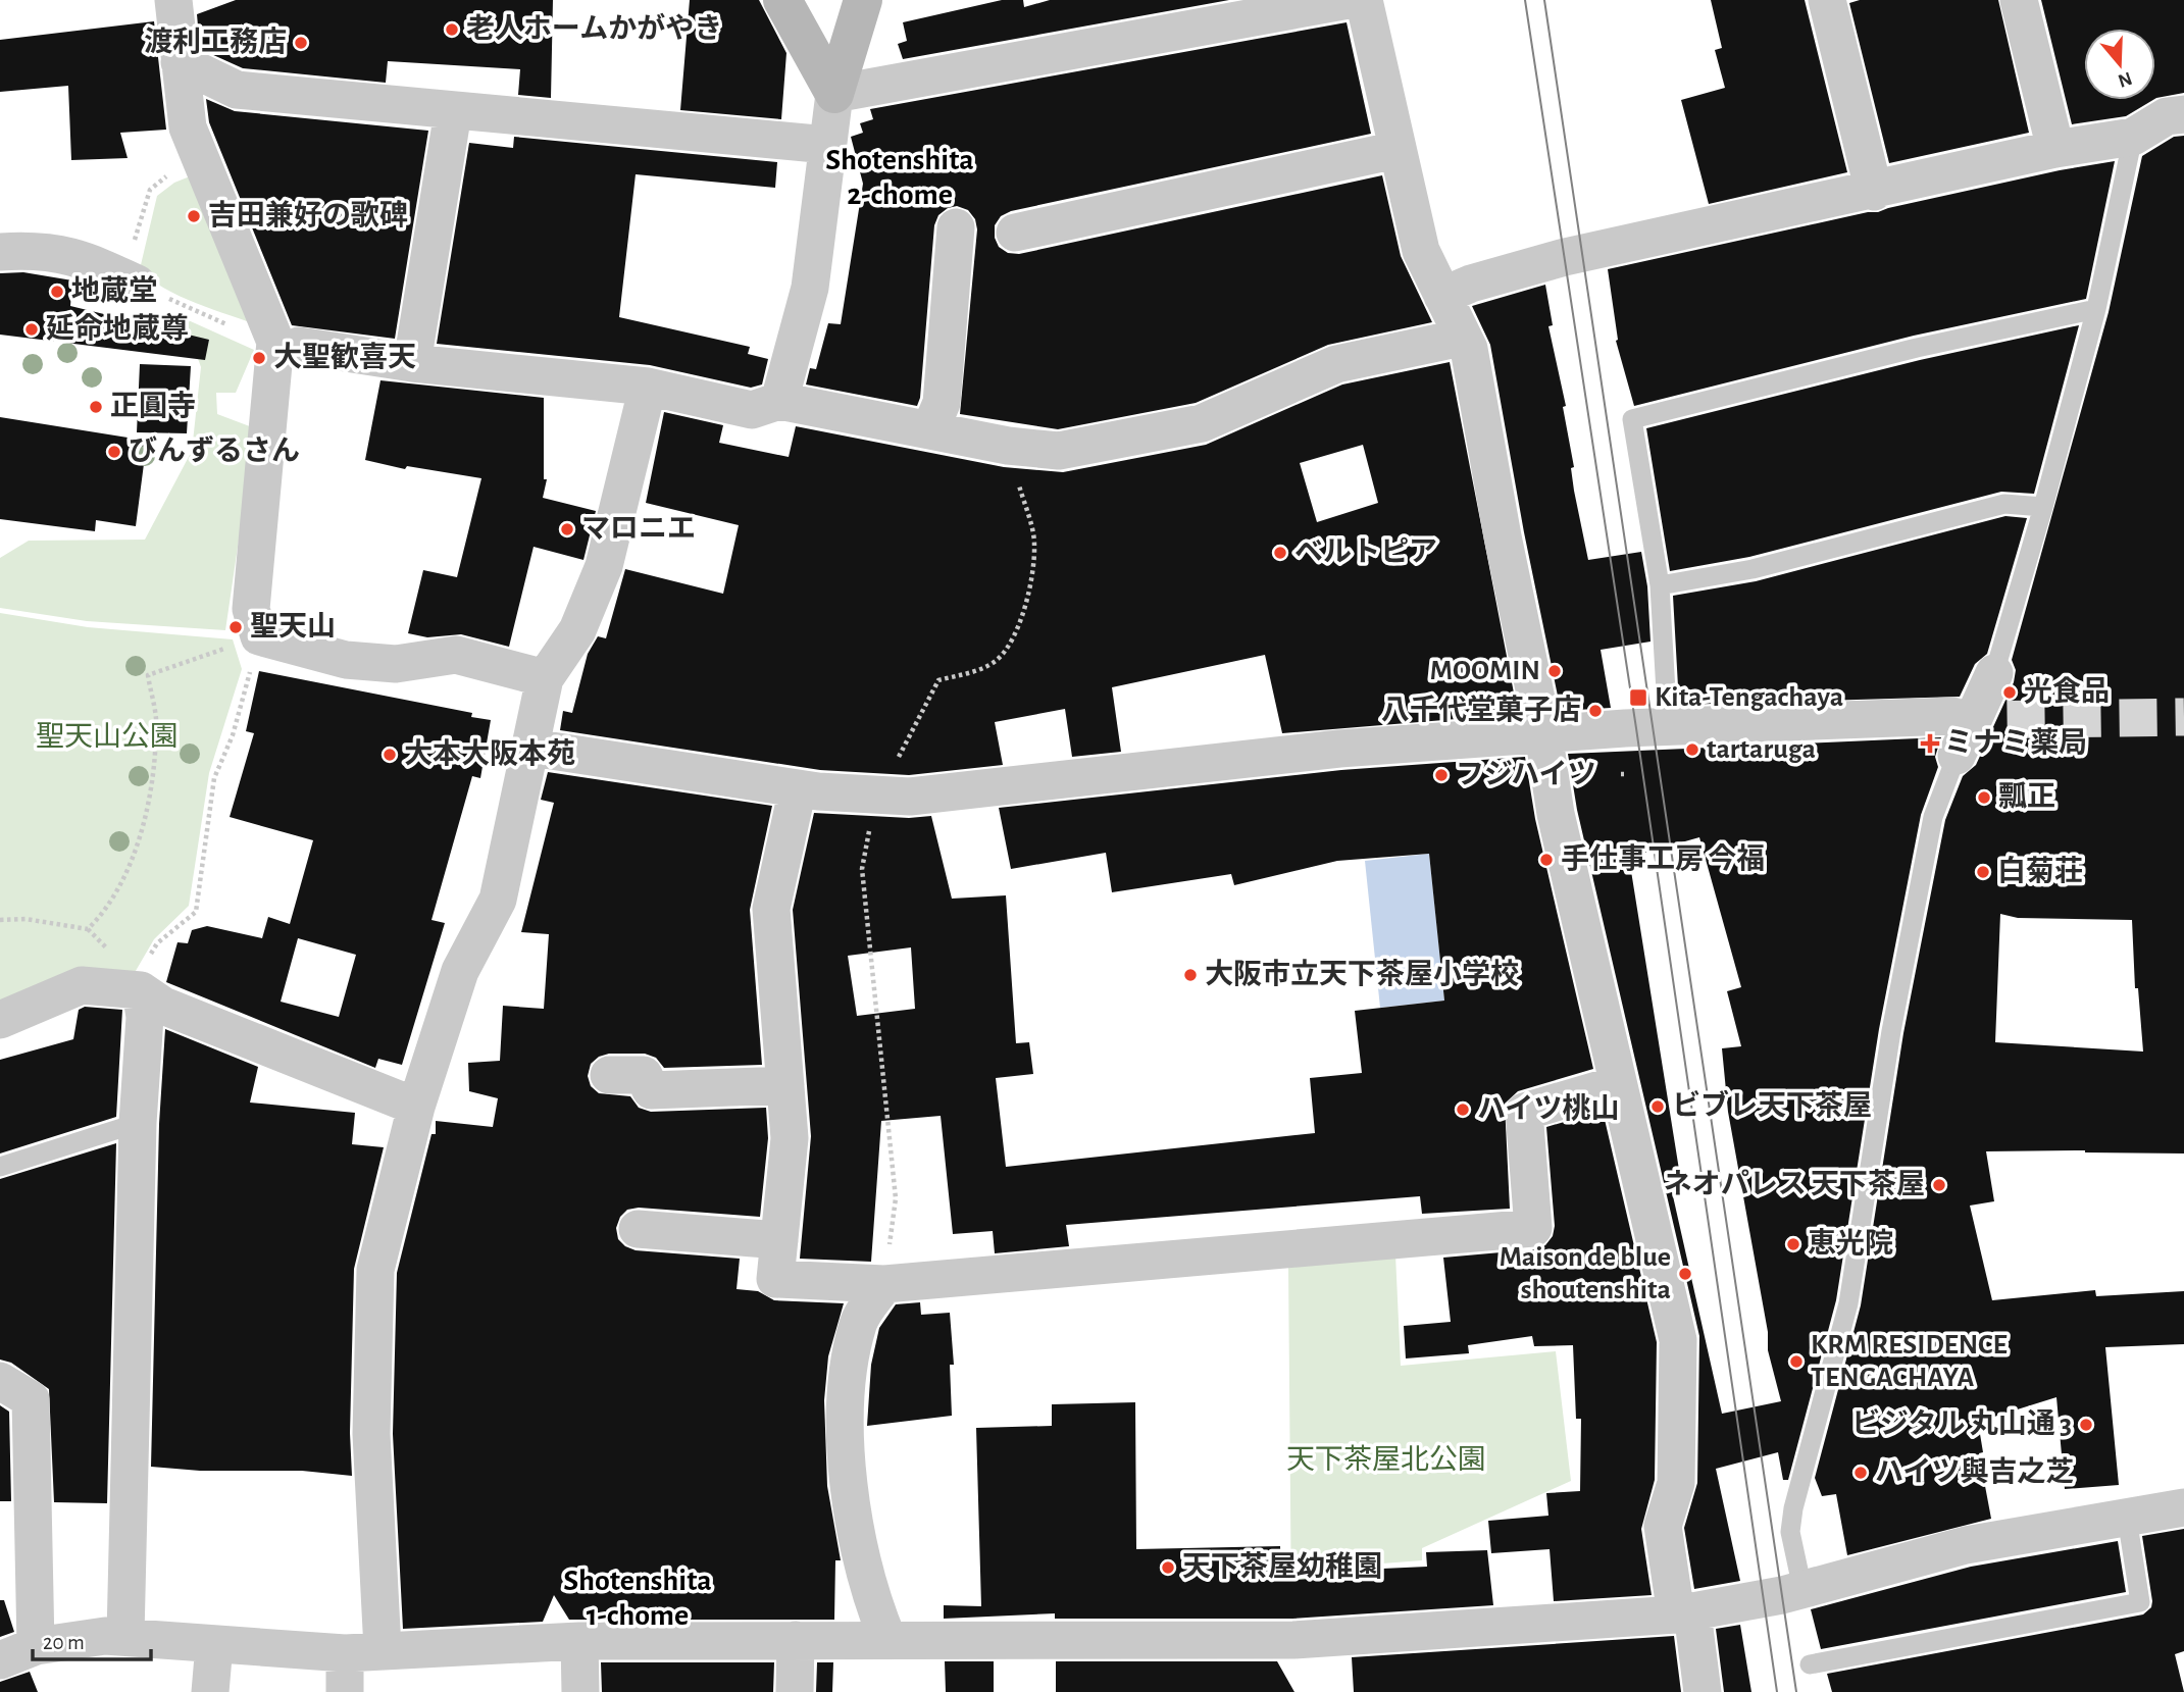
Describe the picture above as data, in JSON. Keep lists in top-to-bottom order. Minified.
{"districts":["Shotenshita 2-chome","Shotenshita 1-chome"],"parks":["聖天山公園","天下茶屋北公園"],"places":{"other":["老人ホームかがやき","渡利工務店","吉田兼好の歌碑","地蔵堂","延命地蔵尊","大聖歓喜天","正圓寺","びんずるさん","マロニエ","ベルトピア","聖天山","MOOMIN","光食品","八千代堂菓子店","tartaruga","大本大阪本苑","フジハイツ","瓢正","手仕事工房 今福","白菊荘","大阪市立天下茶屋小学校","ビブレ天下茶屋","ハイツ桃山","ネオパレス 天下茶屋","恵光院","Maison de blue shoutenshita","KRM RESIDENCE TENGACHAYA","ビジタル 丸山通 3","ハイツ與吉之芝","天下茶屋幼稚園"],"transit":["Kita-Tengachaya"],"health":["ミナミ薬局"]},"scale_bar":"20 m","north":"bottom"}
